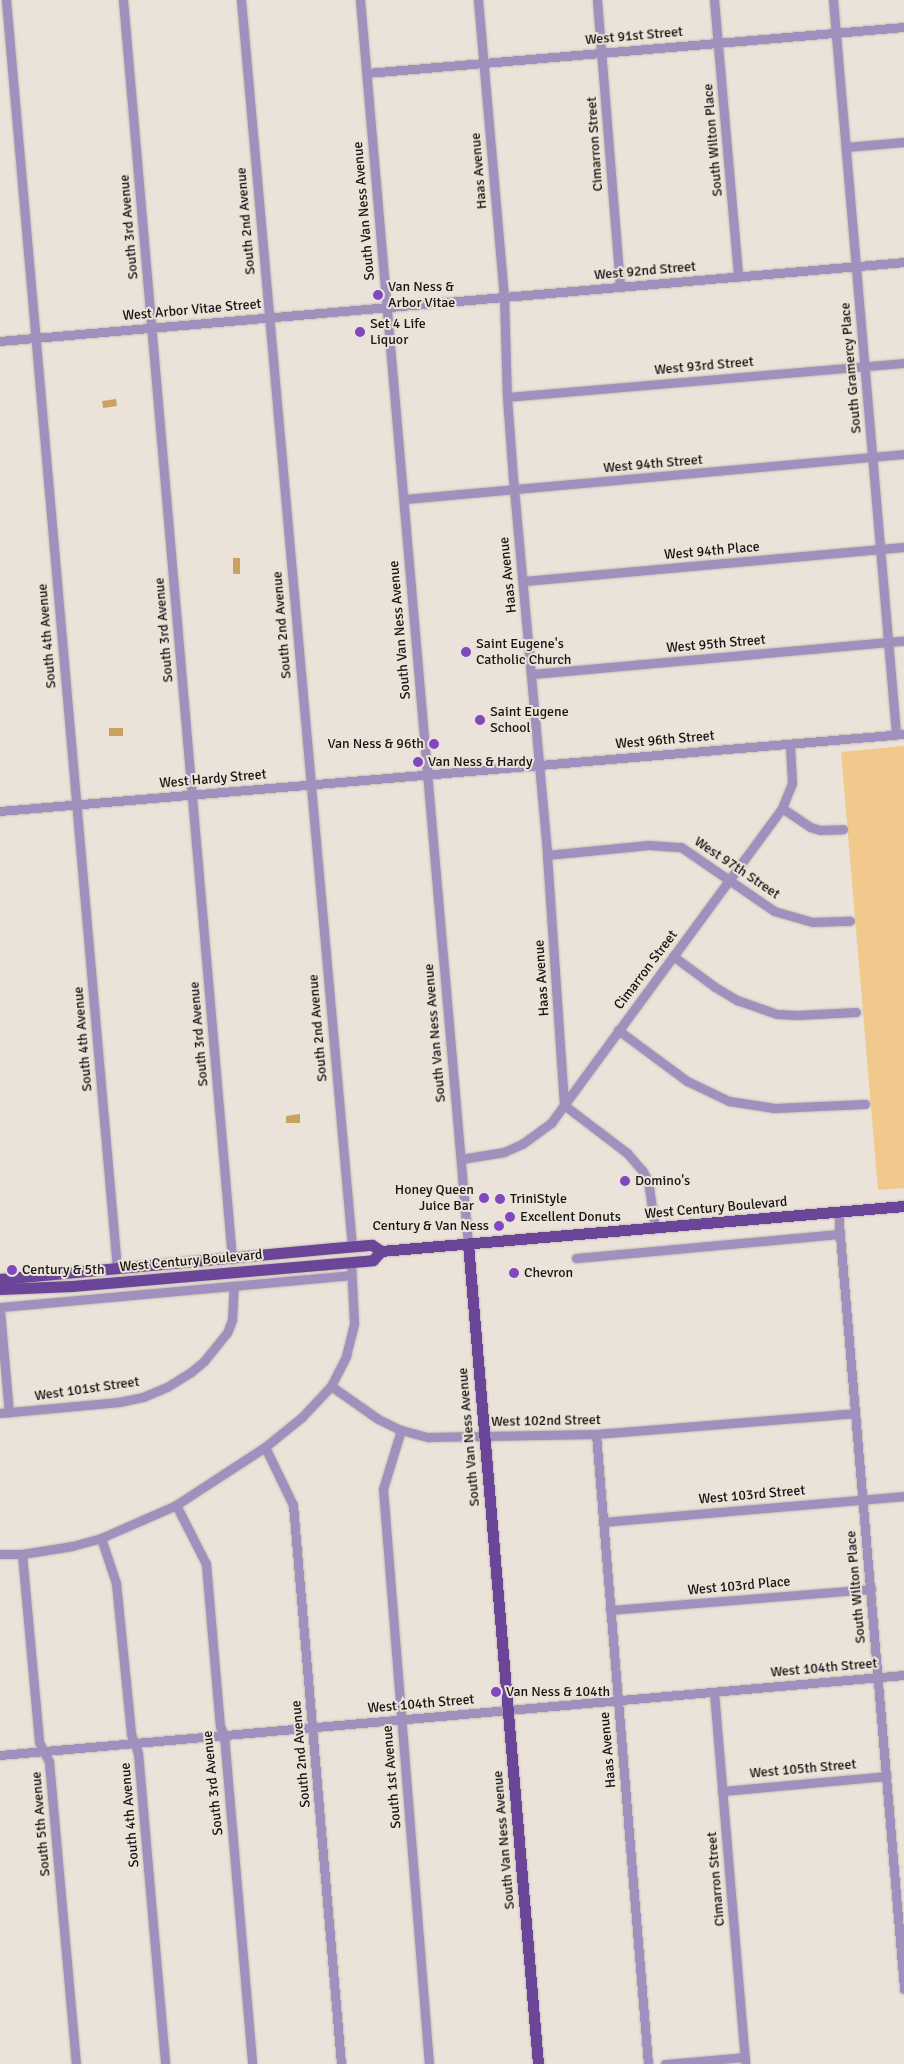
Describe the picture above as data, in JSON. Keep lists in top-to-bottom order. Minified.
{"streets":{"main road":["South Van Ness Avenue","West Century Boulevard"],"street":["West 91st Street","South Wilton Place","Cimarron Street","Haas Avenue","South 2nd Avenue","South 3rd Avenue","West 92nd Street","West Arbor Vitae Street","West 93rd Street","South Gramercy Place","West 94th Street","West 94th Place","South 4th Avenue","West 95th Street","West 96th Street","West Hardy Street","West 97th Street","West 101st Street","West 102nd Street","West 103rd Street","West 103rd Place","West 104th Street","West 105th Street","South 1st Avenue","South 5th Avenue"]},"crossings":[["West 91st Street","South Wilton Place"],["West 91st Street","Cimarron Street"],["West 91st Street","Haas Avenue"],["West 91st Street","South Van Ness Avenue"],["West 91st Street","South Gramercy Place"],["South Wilton Place","West 92nd Street"],["South Wilton Place","West Century Boulevard"],["South Wilton Place","West 102nd Street"],["South Wilton Place","West 103rd Street"],["South Wilton Place","West 103rd Place"],["South Wilton Place","West 104th Street"],["South Wilton Place","West 105th Street"],["Cimarron Street","Haas Avenue"],["Cimarron Street","South Van Ness Avenue"],["Cimarron Street","West 92nd Street"],["Cimarron Street","West 96th Street"],["Cimarron Street","West 97th Street"],["Cimarron Street","West 104th Street"],["Cimarron Street","West 105th Street"],["Haas Avenue","West 92nd Street"],["Haas Avenue","West 93rd Street"],["Haas Avenue","West 94th Street"],["Haas Avenue","West 94th Place"],["Haas Avenue","West 95th Street"],["Haas Avenue","West 96th Street"],["Haas Avenue","West 97th Street"],["Haas Avenue","West 102nd Street"],["Haas Avenue","West 103rd Street"],["Haas Avenue","West 103rd Place"],["Haas Avenue","West 104th Street"],["South Van Ness Avenue","West 92nd Street"],["South Van Ness Avenue","West Arbor Vitae Street"],["South Van Ness Avenue","West 94th Street"],["South Van Ness Avenue","West 96th Street"],["South Van Ness Avenue","West Hardy Street"],["South Van Ness Avenue","West Century Boulevard"],["South Van Ness Avenue","West 102nd Street"],["South Van Ness Avenue","West 104th Street"],["South 2nd Avenue","West Arbor Vitae Street"],["South 2nd Avenue","West Hardy Street"],["South 2nd Avenue","West Century Boulevard"],["South 2nd Avenue","West 104th Street"],["South 3rd Avenue","West Arbor Vitae Street"],["South 3rd Avenue","West Hardy Street"],["South 3rd Avenue","West Century Boulevard"],["South 3rd Avenue","West 104th Street"],["West 92nd Street","West Arbor Vitae Street"],["West 92nd Street","South Gramercy Place"],["West Arbor Vitae Street","South 4th Avenue"],["West 93rd Street","South Gramercy Place"],["South Gramercy Place","West 94th Street"],["South Gramercy Place","West 94th Place"],["South Gramercy Place","West 95th Street"],["South Gramercy Place","West 96th Street"],["South 4th Avenue","West Hardy Street"],["South 4th Avenue","West Century Boulevard"],["South 4th Avenue","West 104th Street"],["West 96th Street","West Hardy Street"],["West 102nd Street","South 1st Avenue"],["West 104th Street","South 1st Avenue"],["West 104th Street","South 5th Avenue"]],"places":["Van Ness & Arbor Vitae","Set 4 Life Liquor","Saint Eugene's Catholic Church","Saint Eugene School","Van Ness & 96th","Van Ness & Hardy","Domino's","Honey Queen Juice Bar","TriniStyle","Excellent Donuts","Century & Van Ness","Century & 5th","Chevron","Van Ness & 104th"]}
